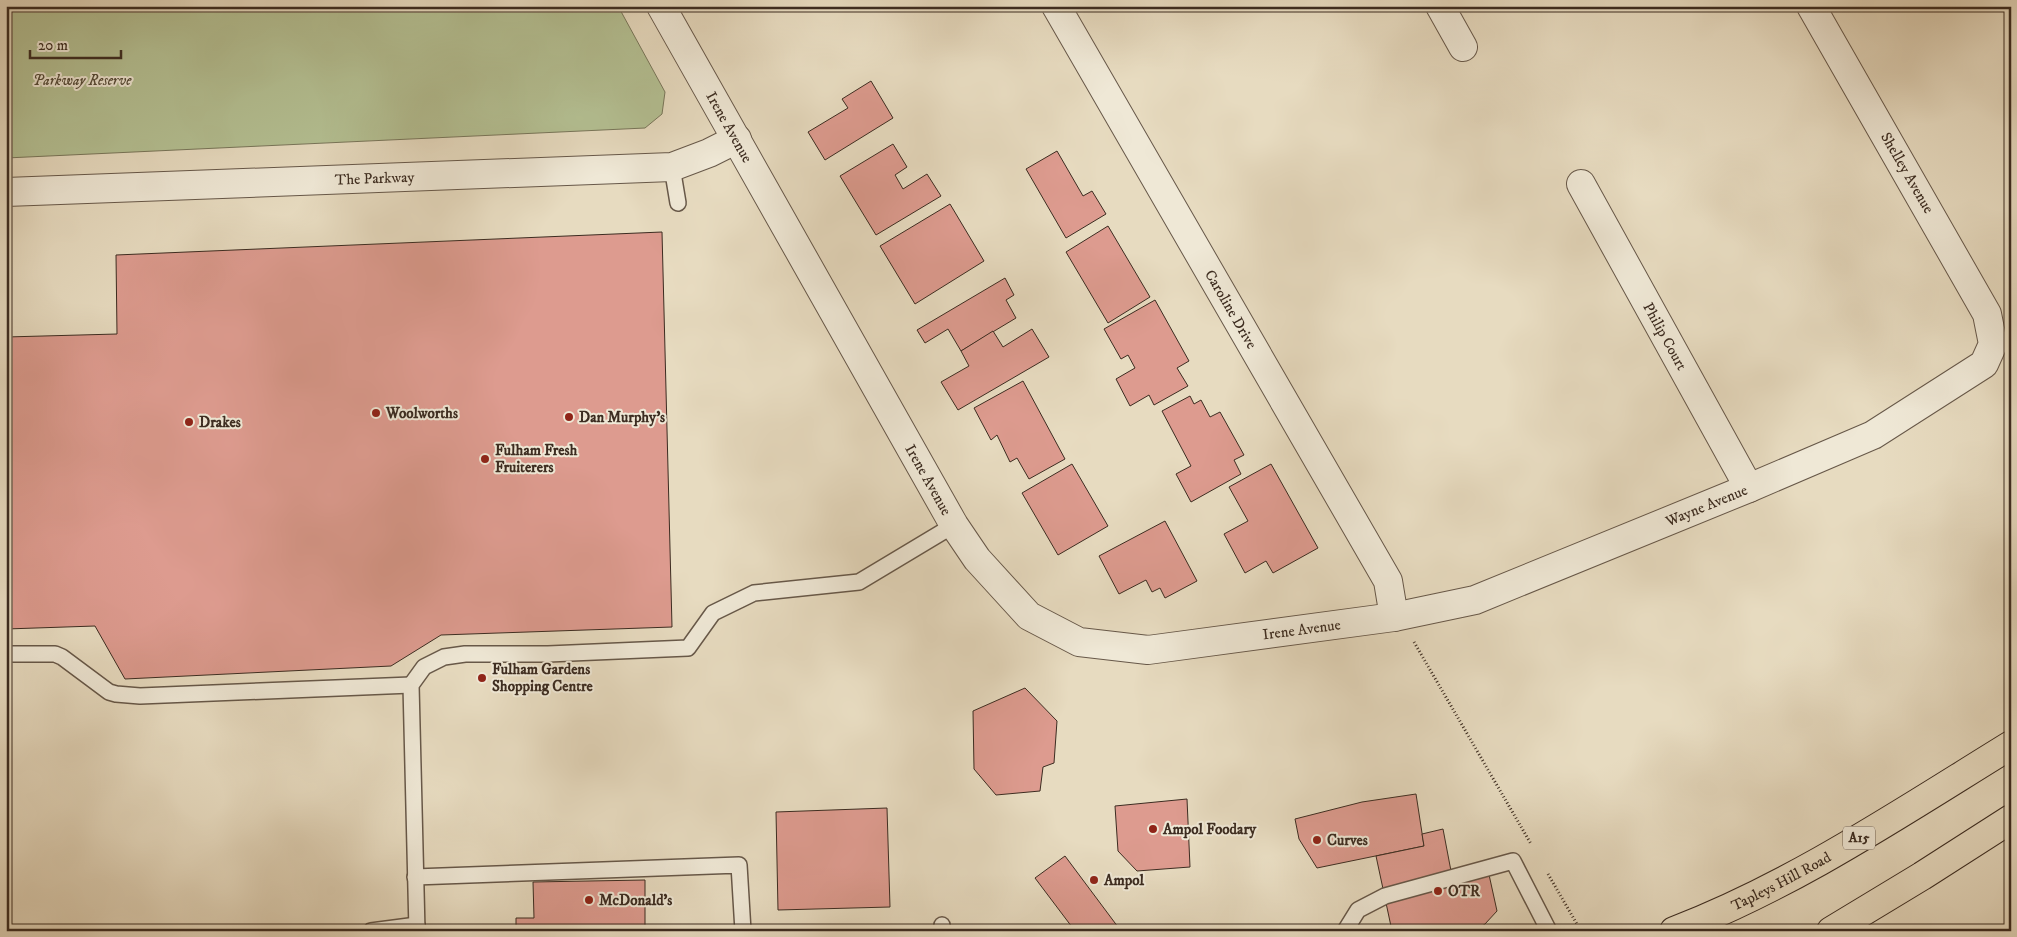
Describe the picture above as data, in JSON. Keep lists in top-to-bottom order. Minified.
{"streets":{"main road":["A15","Tapleys Hill Road"],"street":["Irene Avenue","Shelley Avenue","The Parkway","Caroline Drive","Philip Court","Wayne Avenue"]},"crossings":[["Irene Avenue","The Parkway"],["Irene Avenue","Caroline Drive"],["Irene Avenue","Wayne Avenue"],["Shelley Avenue","Wayne Avenue"],["Caroline Drive","Wayne Avenue"],["Philip Court","Wayne Avenue"]],"parks":["Parkway Reserve"],"places":["Woolworths","Dan Murphy's","Drakes","Fulham Fresh Fruiterers","Fulham Gardens Shopping Centre","Ampol Foodary","Curves","Ampol","OTR","McDonald's"],"scale_bar":"20 m"}
